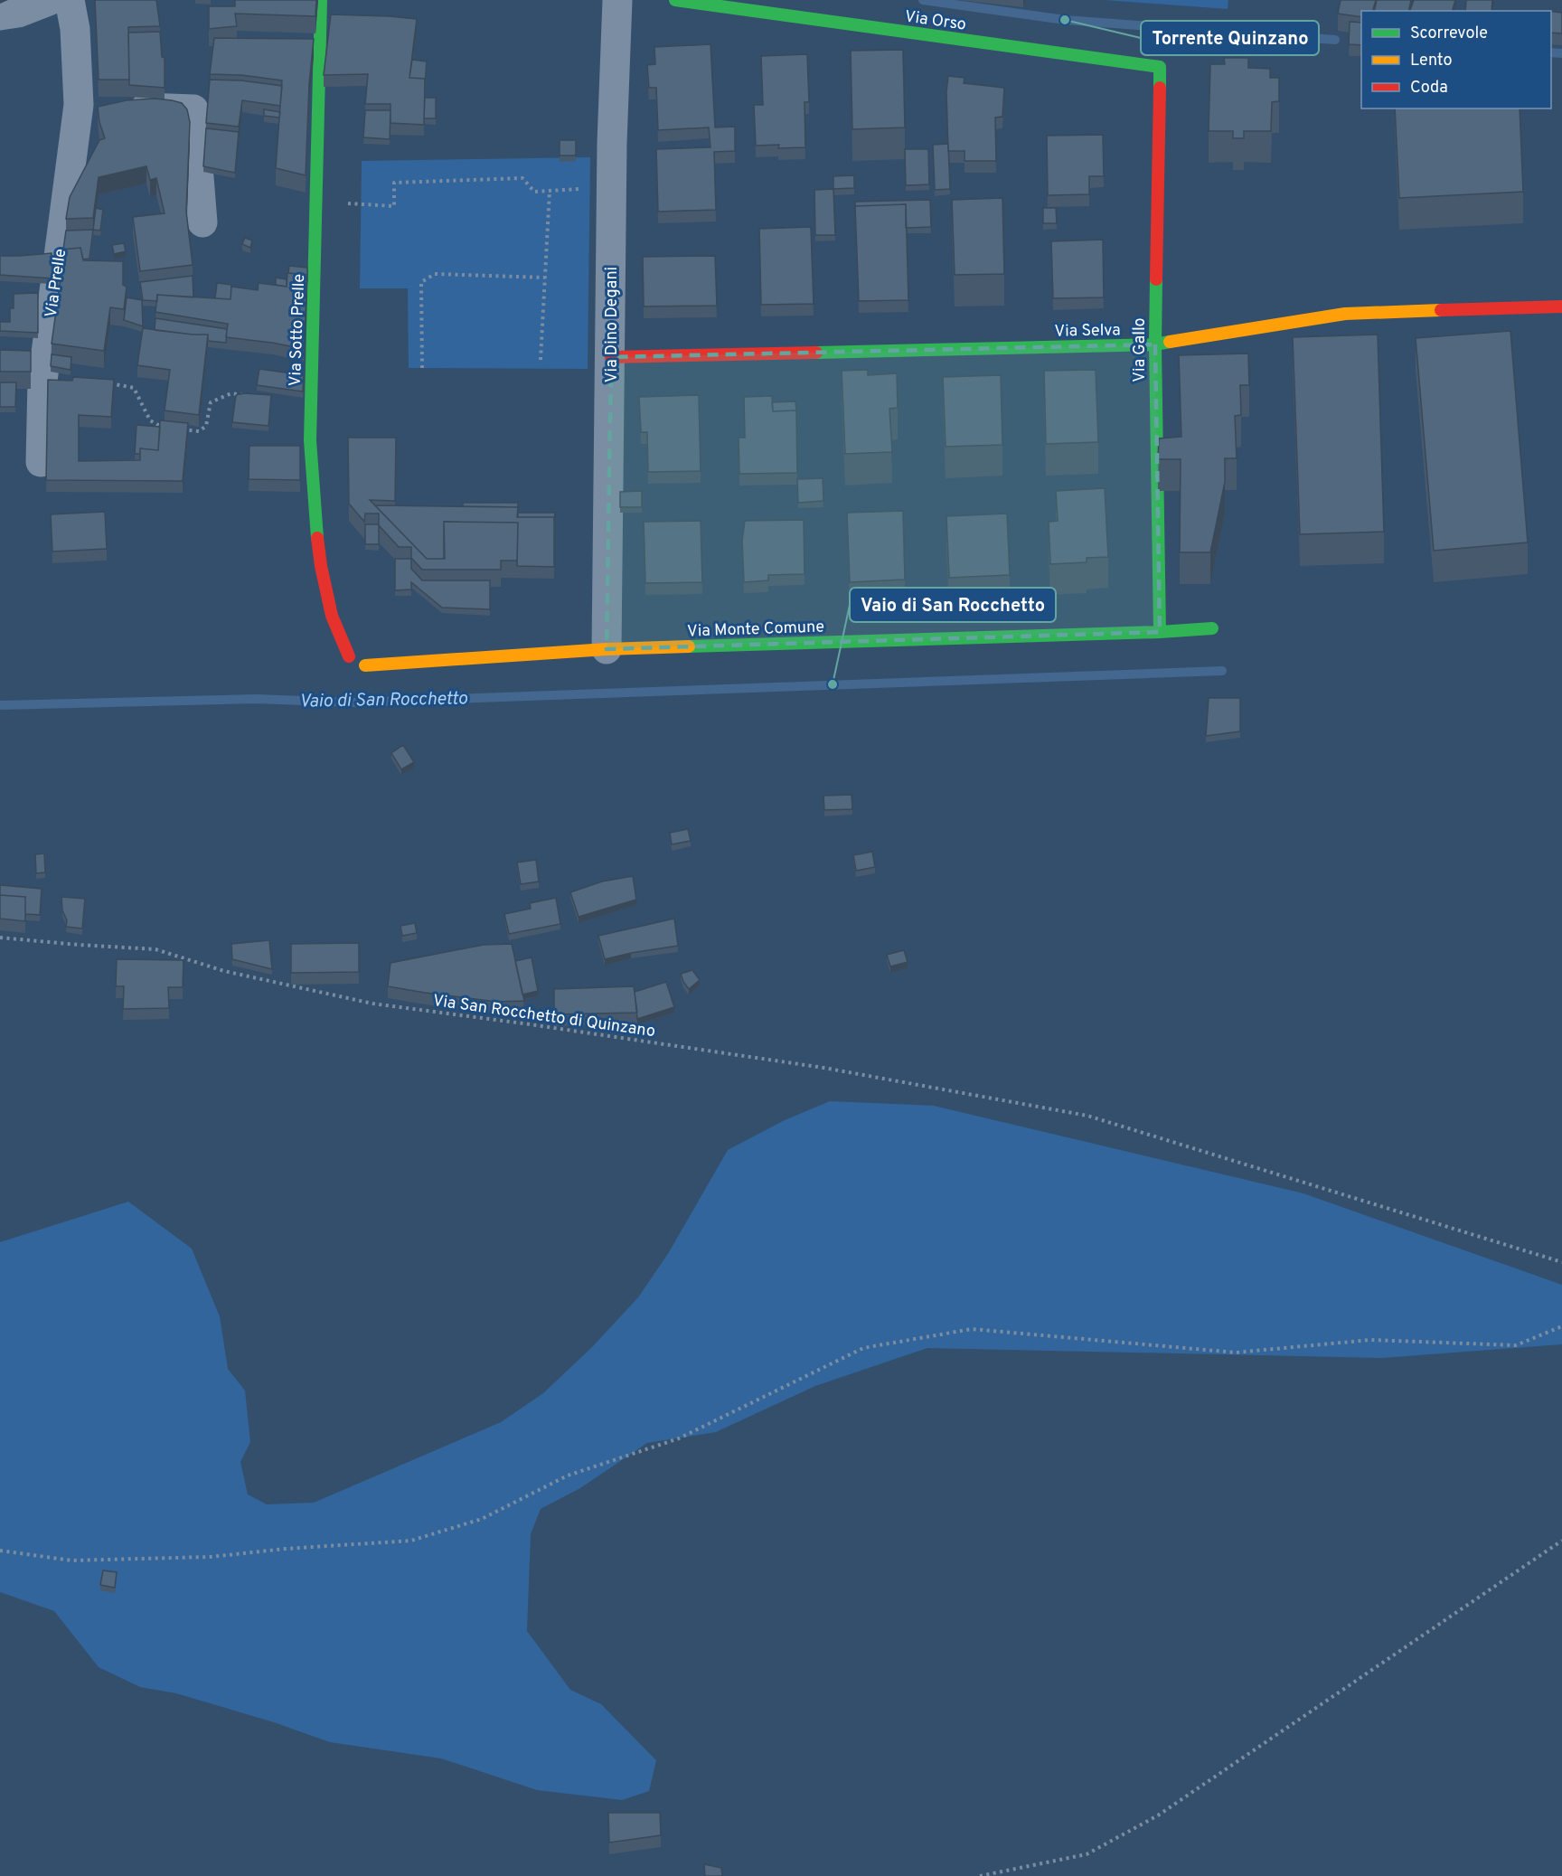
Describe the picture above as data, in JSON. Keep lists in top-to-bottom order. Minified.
{"streets":{"street":["Via Orso","Via Prelle","Via Dino Degani","Via Sotto Prelle","Via Selva","Via Gallo","Via Monte Comune"],"path":["Via San Rocchetto di Quinzano"]},"crossings":[["Via Orso","Via Gallo"],["Via Dino Degani","Via Selva"],["Via Dino Degani","Via Monte Comune"],["Via Selva","Via Gallo"],["Via Gallo","Via Monte Comune"]],"water":["Vaio di San Rocchetto"],"places":["Torrente Quinzano","Vaio di San Rocchetto"],"legend":["Scorrevole","Lento","Coda"]}
